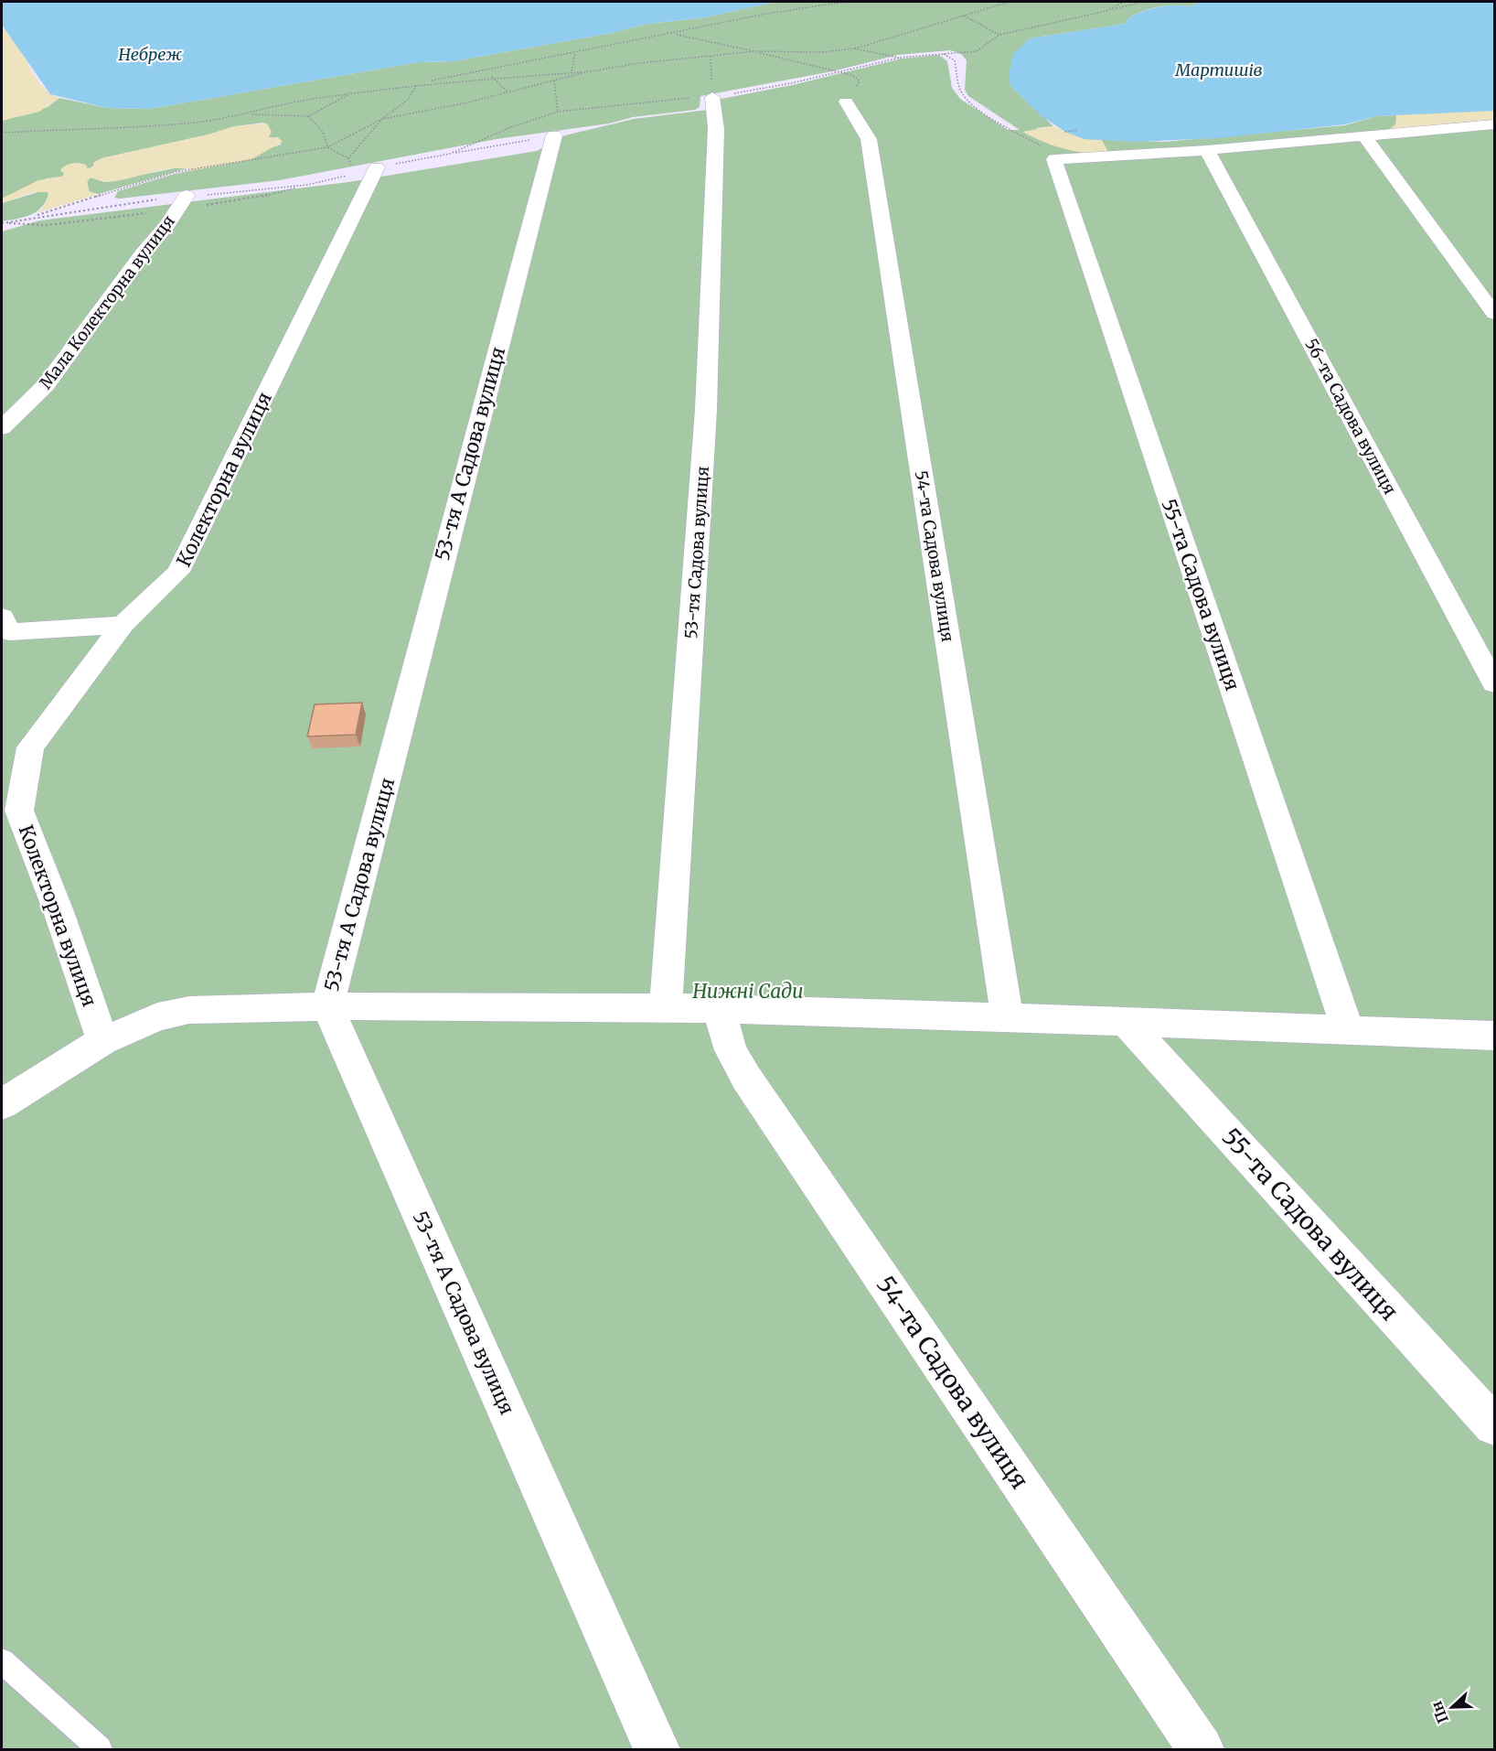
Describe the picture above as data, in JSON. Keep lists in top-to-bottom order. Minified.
{"streets":{"street":["Мала Колекторна вулиця","56-та Садова вулиця","53-тя А Садова вулиця","Колекторна вулиця","53-тя Садова вулиця","54-та Садова вулиця","55-та Садова вулиця"]},"water":["Небреж","Мартишів"],"parks":["Нижні Сади"],"north":"left"}
